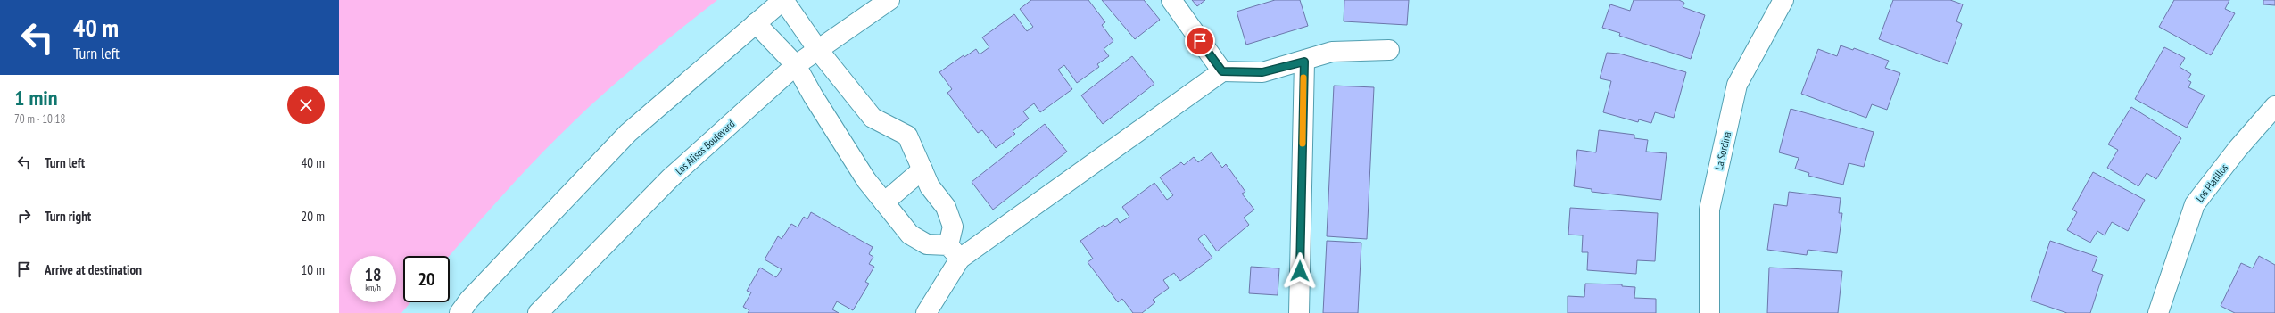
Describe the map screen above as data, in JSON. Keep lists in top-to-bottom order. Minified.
{"streets":{"main road":["Los Alisos Boulevard","La Sordina","Los Platillos"]},"page":{"turn":["40 m","Turn left"],"heading":["1 min","70 m · 10:18"],"list":[{"name":"Turn left","value":"40 m"},{"name":"Turn right","value":"20 m"},{"name":"Arrive at destination","value":"10 m"}],"speed":"18 km/h","limit":"20"}}
